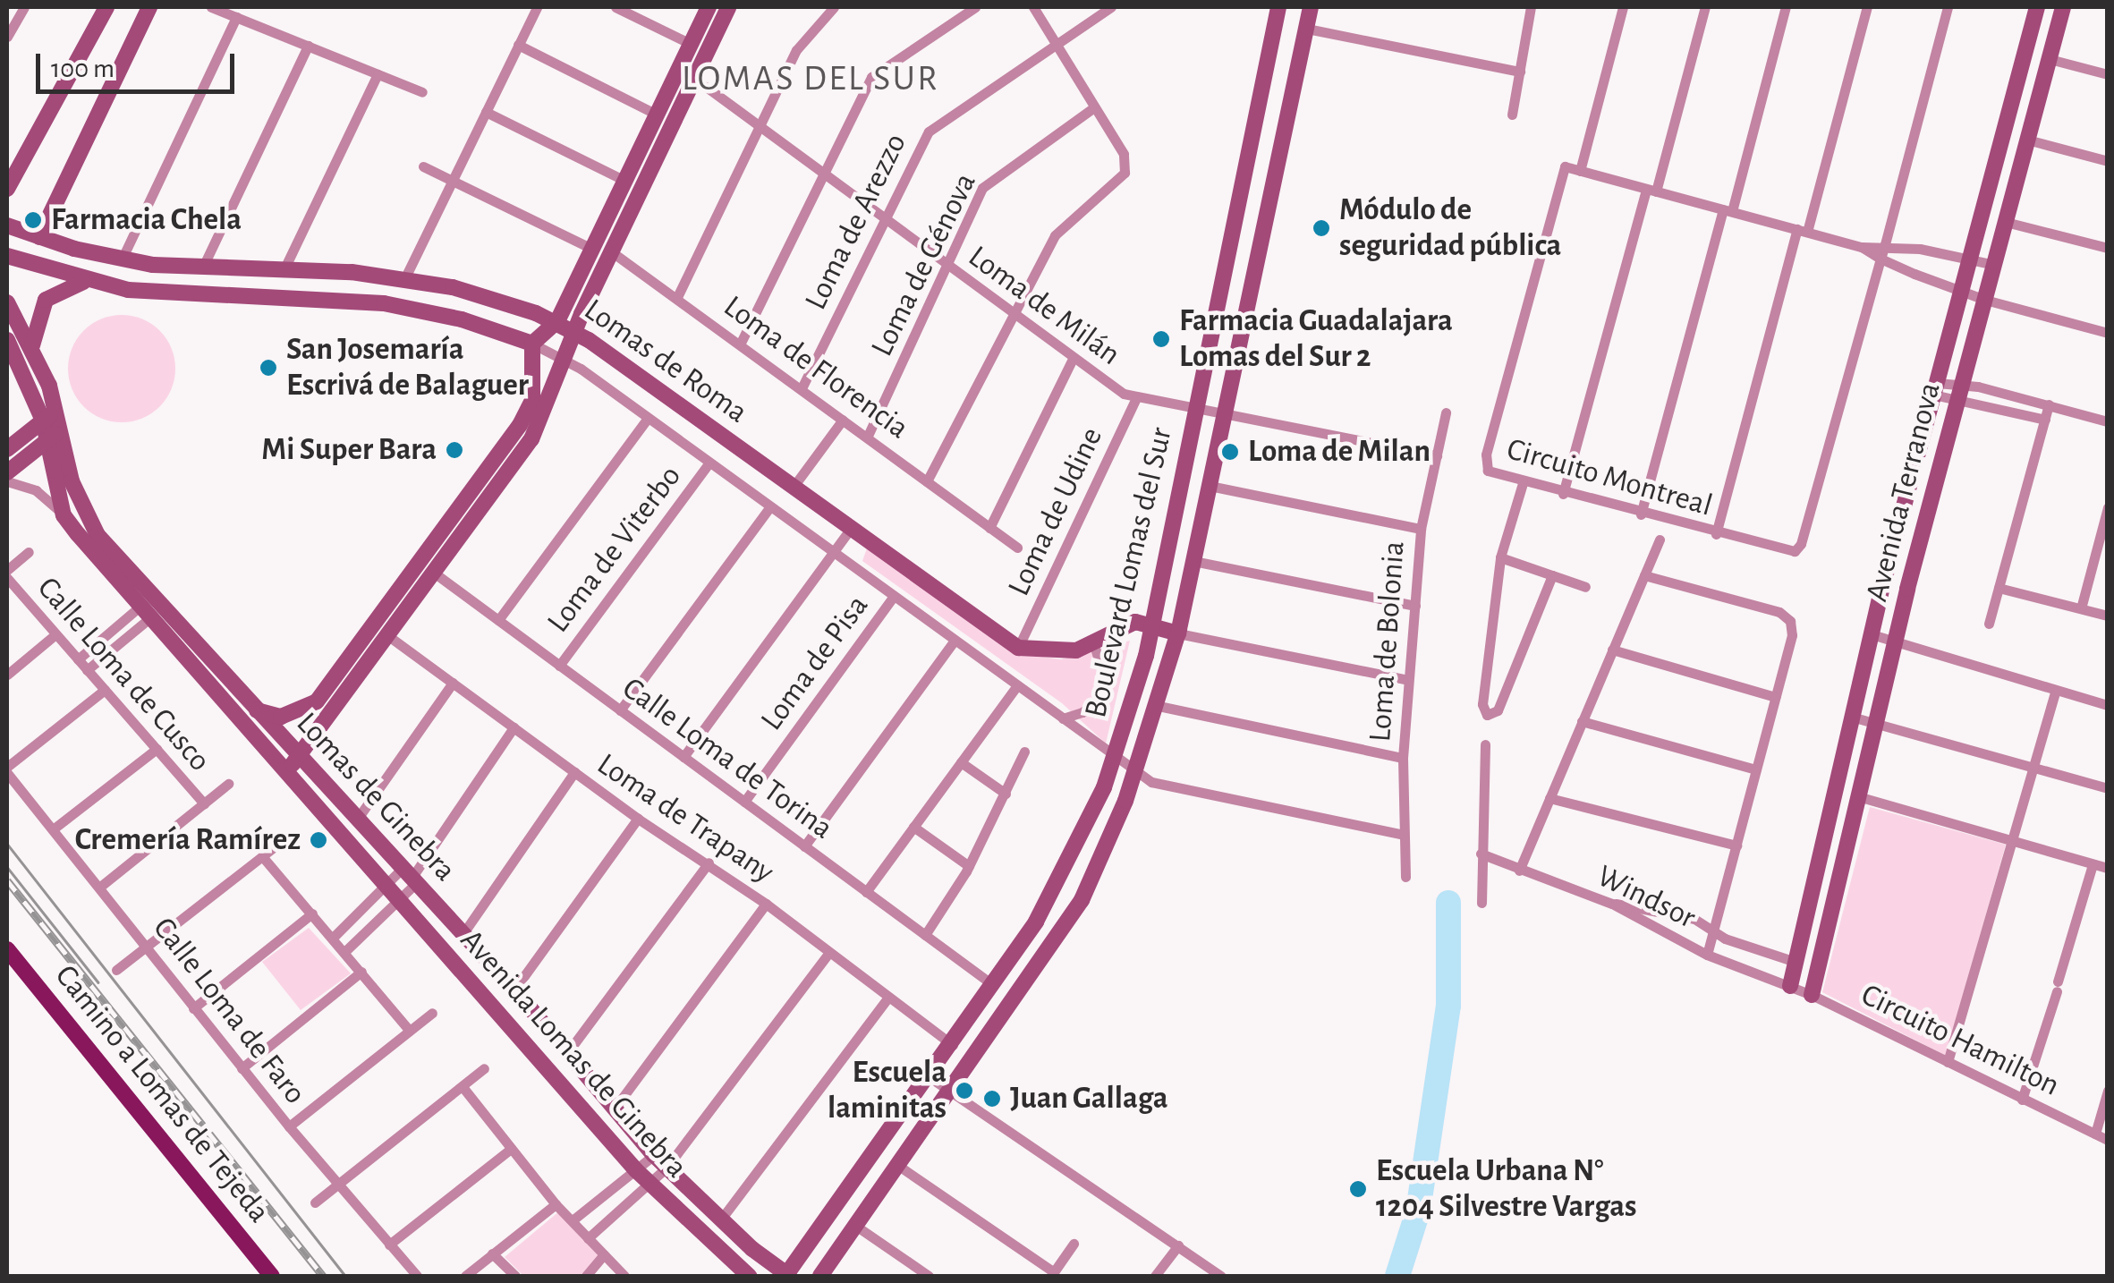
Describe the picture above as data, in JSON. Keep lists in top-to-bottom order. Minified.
{"streets":{"main road":["Camino a Lomas de Tejeda"],"street":["Loma de Arezzo","Loma de Génova","Loma de Milán","Lomas de Roma","Loma de Florencia","Circuito Montreal","Avenida Terranova","Loma de Udine","Loma de Viterbo","Boulevard Lomas del Sur","Loma de Bolonia","Loma de Pisa","Calle Loma de Cusco","Calle Loma de Torina","Lomas de Ginebra","Loma de Trapany","Windsor","Calle Loma de Faro","Circuito Hamilton","Avenida Lomas de Ginebra"]},"crossings":[["Loma de Arezzo","Loma de Milán"],["Loma de Arezzo","Loma de Florencia"],["Loma de Génova","Loma de Milán"],["Loma de Génova","Loma de Florencia"],["Loma de Milán","Loma de Udine"],["Loma de Milán","Boulevard Lomas del Sur"],["Loma de Milán","Loma de Bolonia"],["Lomas de Roma","Loma de Udine"],["Lomas de Roma","Loma de Viterbo"],["Lomas de Roma","Boulevard Lomas del Sur"],["Lomas de Roma","Loma de Bolonia"],["Lomas de Roma","Loma de Pisa"],["Avenida Terranova","Windsor"],["Avenida Terranova","Circuito Hamilton"],["Loma de Viterbo","Calle Loma de Torina"],["Boulevard Lomas del Sur","Calle Loma de Torina"],["Boulevard Lomas del Sur","Lomas de Ginebra"],["Boulevard Lomas del Sur","Loma de Trapany"],["Loma de Pisa","Calle Loma de Torina"],["Lomas de Ginebra","Avenida Lomas de Ginebra"],["Windsor","Circuito Hamilton"]],"districts":["LOMAS DEL SUR"],"places":["Farmacia Chela","Módulo de seguridad pública","Farmacia Guadalajara Lomas del Sur 2","San Josemaría Escrivá de Balaguer","Mi Super Bara","Loma de Milan","Cremería Ramírez","Escuela laminitas","Juan Gallaga","Escuela Urbana N° 1204 Silvestre Vargas"],"scale_bar":"100 m"}
